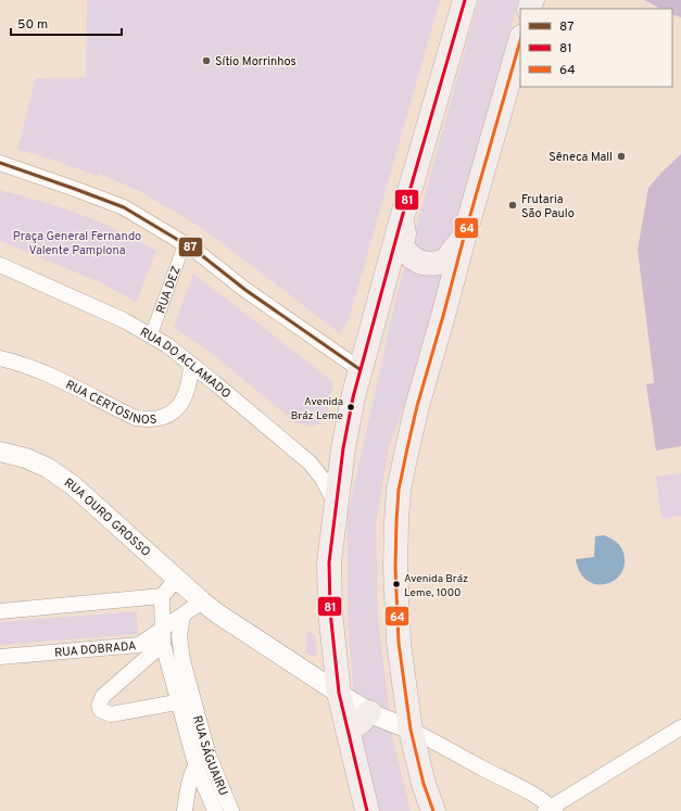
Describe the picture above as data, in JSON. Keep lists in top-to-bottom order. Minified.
{"streets":{"street":["RUA DEZ","RUA DO ACLAMADO","RUA CERTOSINOS","RUA OURO GROSSO","RUA DOBRADA","RUA SÁGUAIRU"]},"crossings":[["RUA DEZ","RUA DO ACLAMADO"],["RUA DO ACLAMADO","RUA CERTOSINOS"],["RUA OURO GROSSO","RUA DOBRADA"],["RUA DOBRADA","RUA SÁGUAIRU"]],"parks":["Praça General Fernando Valente Pamplona"],"places":["Sítio Morrinhos","Sêneca Mall","Frutaria São Paulo","Avenida Bráz Leme","Avenida Bráz Leme, 1000"],"lines":["transit line 81","transit line 64","transit line 87"],"legend":["87","81","64"],"scale_bar":"50 m"}
